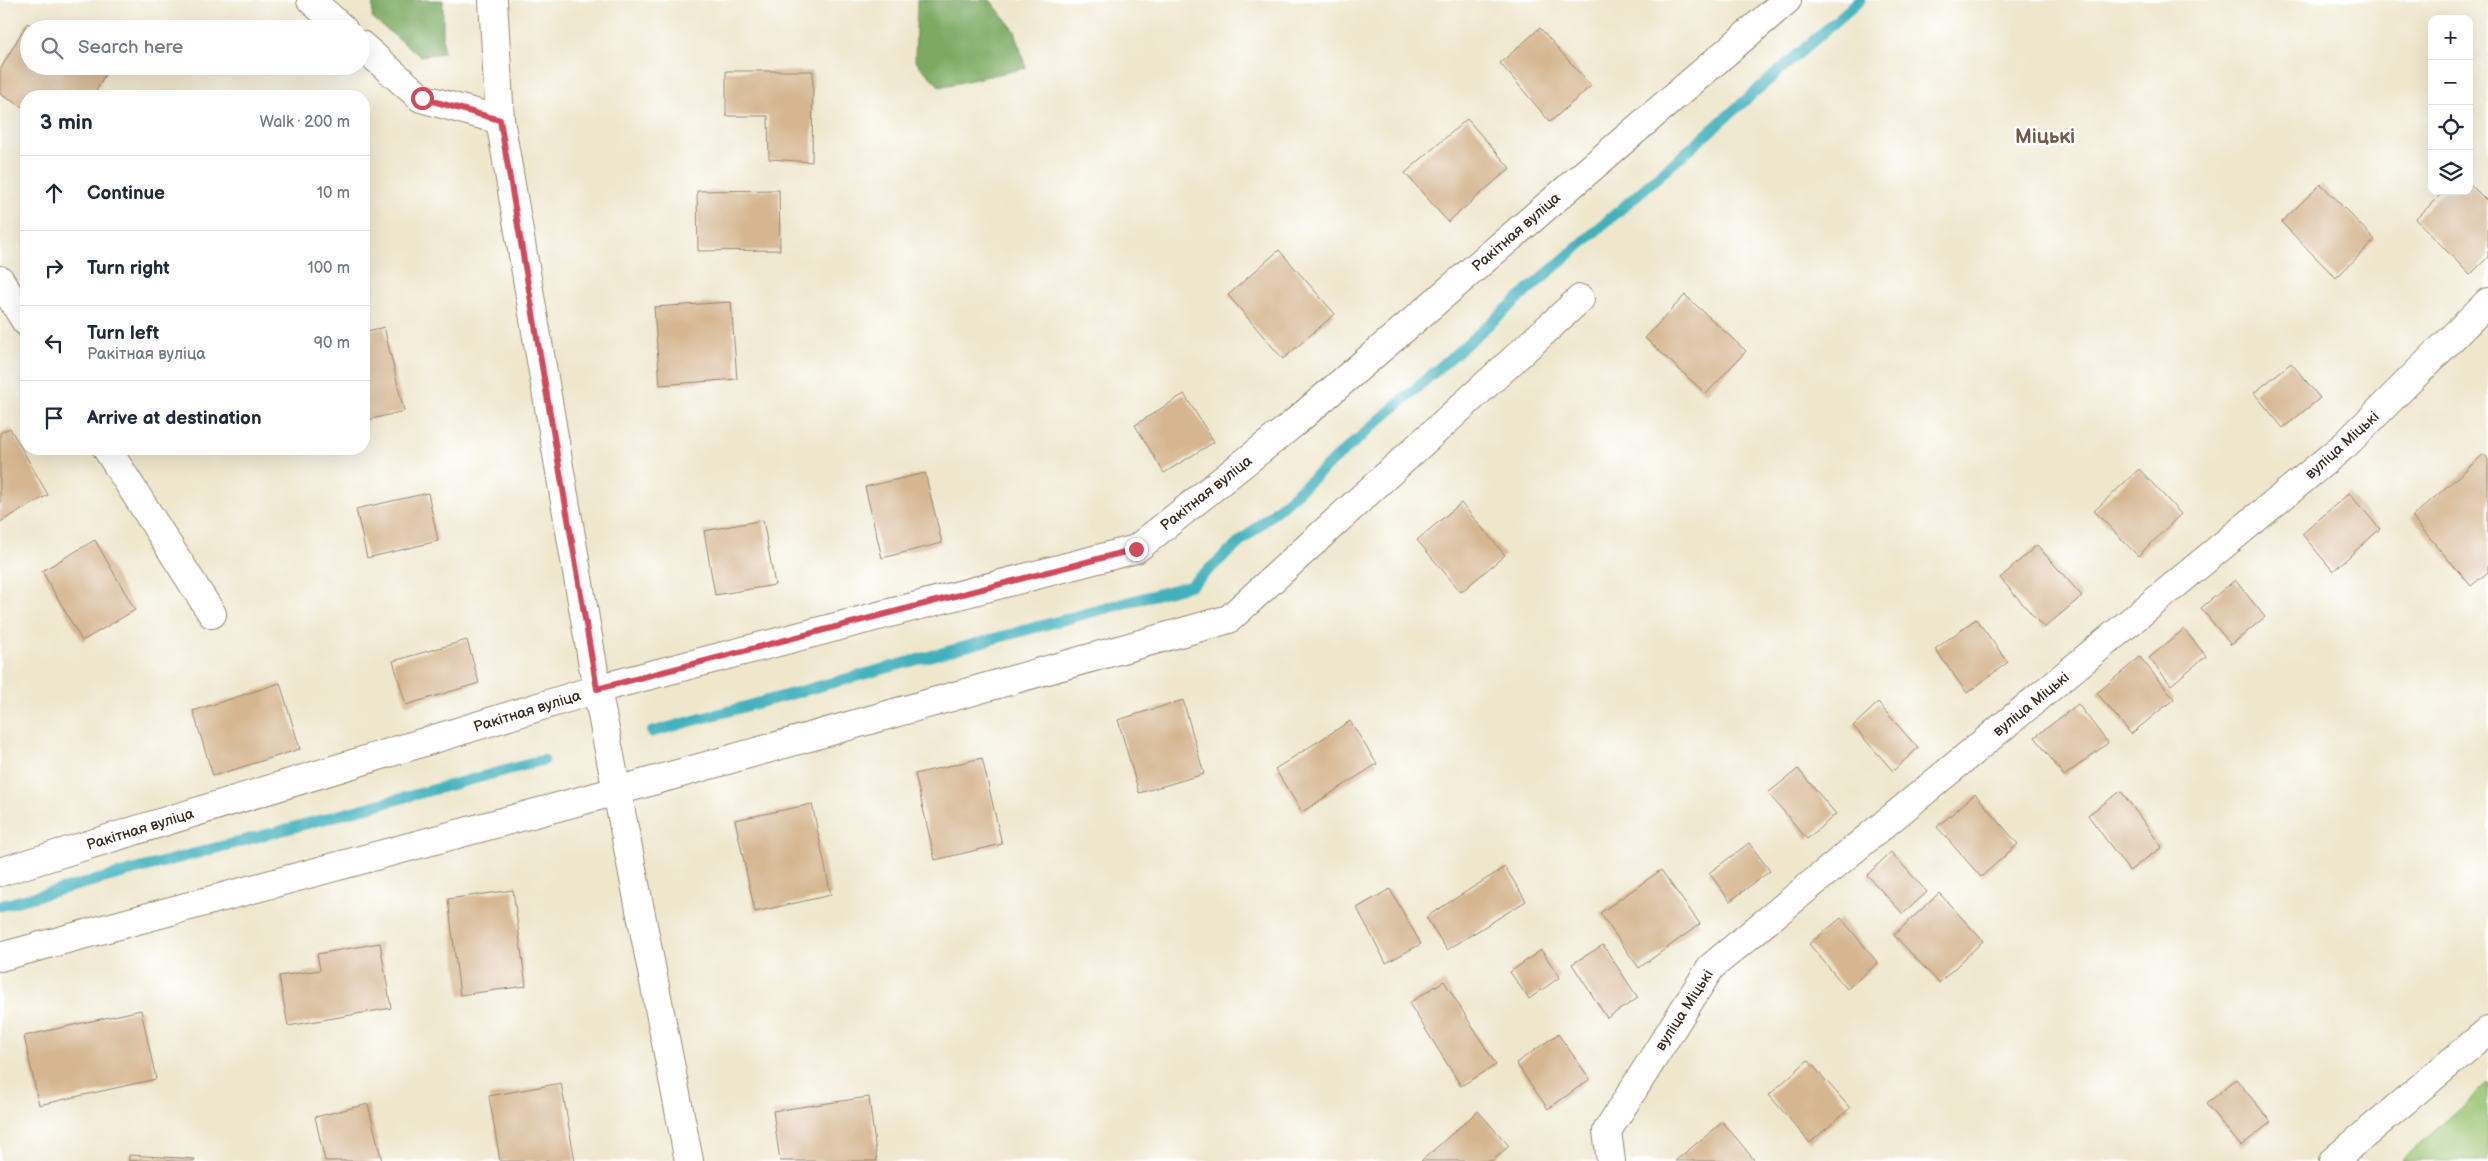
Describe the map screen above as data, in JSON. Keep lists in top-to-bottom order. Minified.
{"streets":{"street":["Ракітная вуліца","вуліца Міцькі"]},"districts":["Міцькі"],"page":{"map_buttons":["+","−"],"search":"Search here","heading":["3 min","Walk · 200 m"],"list":[["Continue","10 m"],["Turn right","100 m"],["Turn left","Ракітная вуліца","90 m"],"Arrive at destination"]}}
